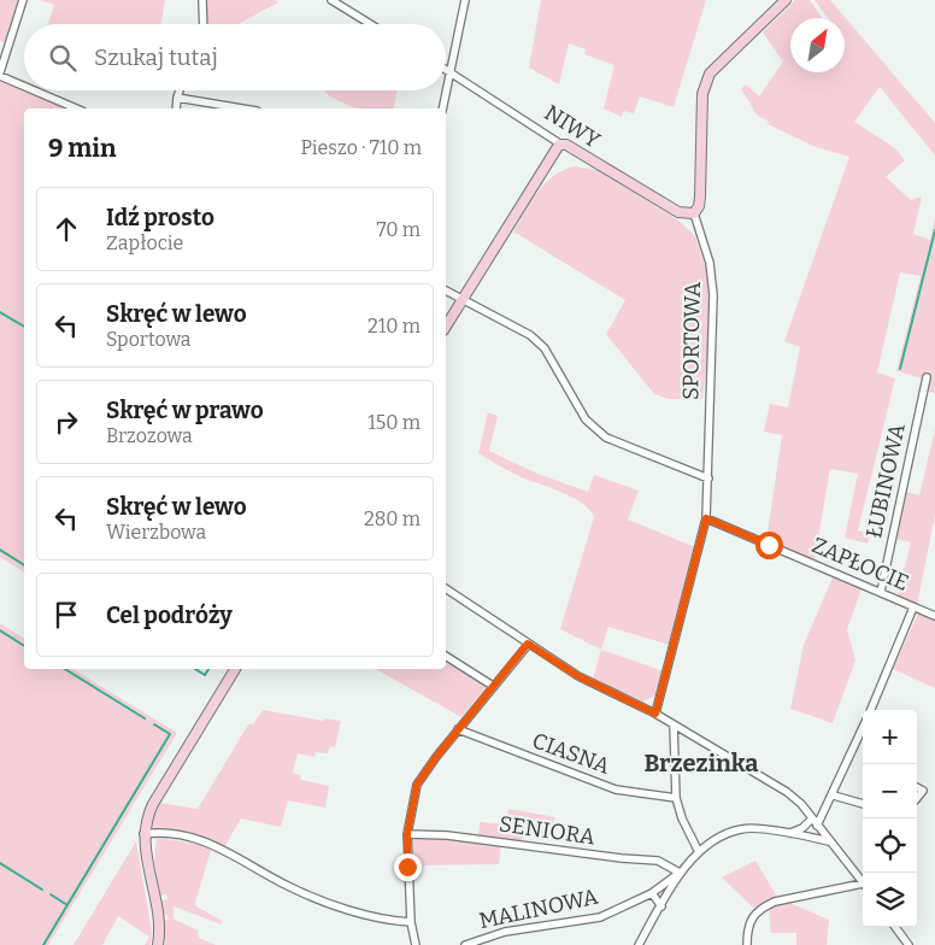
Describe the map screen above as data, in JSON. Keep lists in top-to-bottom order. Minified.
{"streets":{"street":["NIWY","SPORTOWA","ŁUBINOWA","ZAPŁOCIE","CIASNA","SENIORA","MALINOWA"]},"crossings":[["NIWY","SPORTOWA"],["SPORTOWA","ZAPŁOCIE"],["ŁUBINOWA","ZAPŁOCIE"],["SENIORA","MALINOWA"]],"districts":["Brzezinka"],"north":"top right","page":{"search":"Szukaj tutaj","heading":["9 min","Pieszo · 710 m"],"list":[["Idź prosto","Zapłocie","70 m"],["Skręć w lewo","Sportowa","210 m"],["Skręć w prawo","Brzozowa","150 m"],["Skręć w lewo","Wierzbowa","280 m"],"Cel podróży"],"map_buttons":["+","−"]}}
